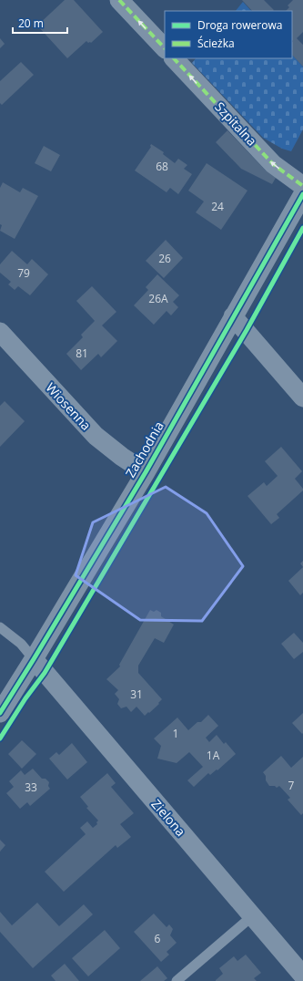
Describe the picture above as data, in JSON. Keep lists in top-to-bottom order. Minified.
{"streets":{"street":["Szpitalna","Wiosenna","Zachodnia","Zielona"]},"crossings":[["Wiosenna","Zachodnia"],["Zachodnia","Zielona"]],"one_way":["Szpitalna"],"house_numbers":["68","24","26","79","26A","81","31","1","1A","7","33","6"],"legend":["Droga rowerowa","Ścieżka"],"scale_bar":"20 m"}
